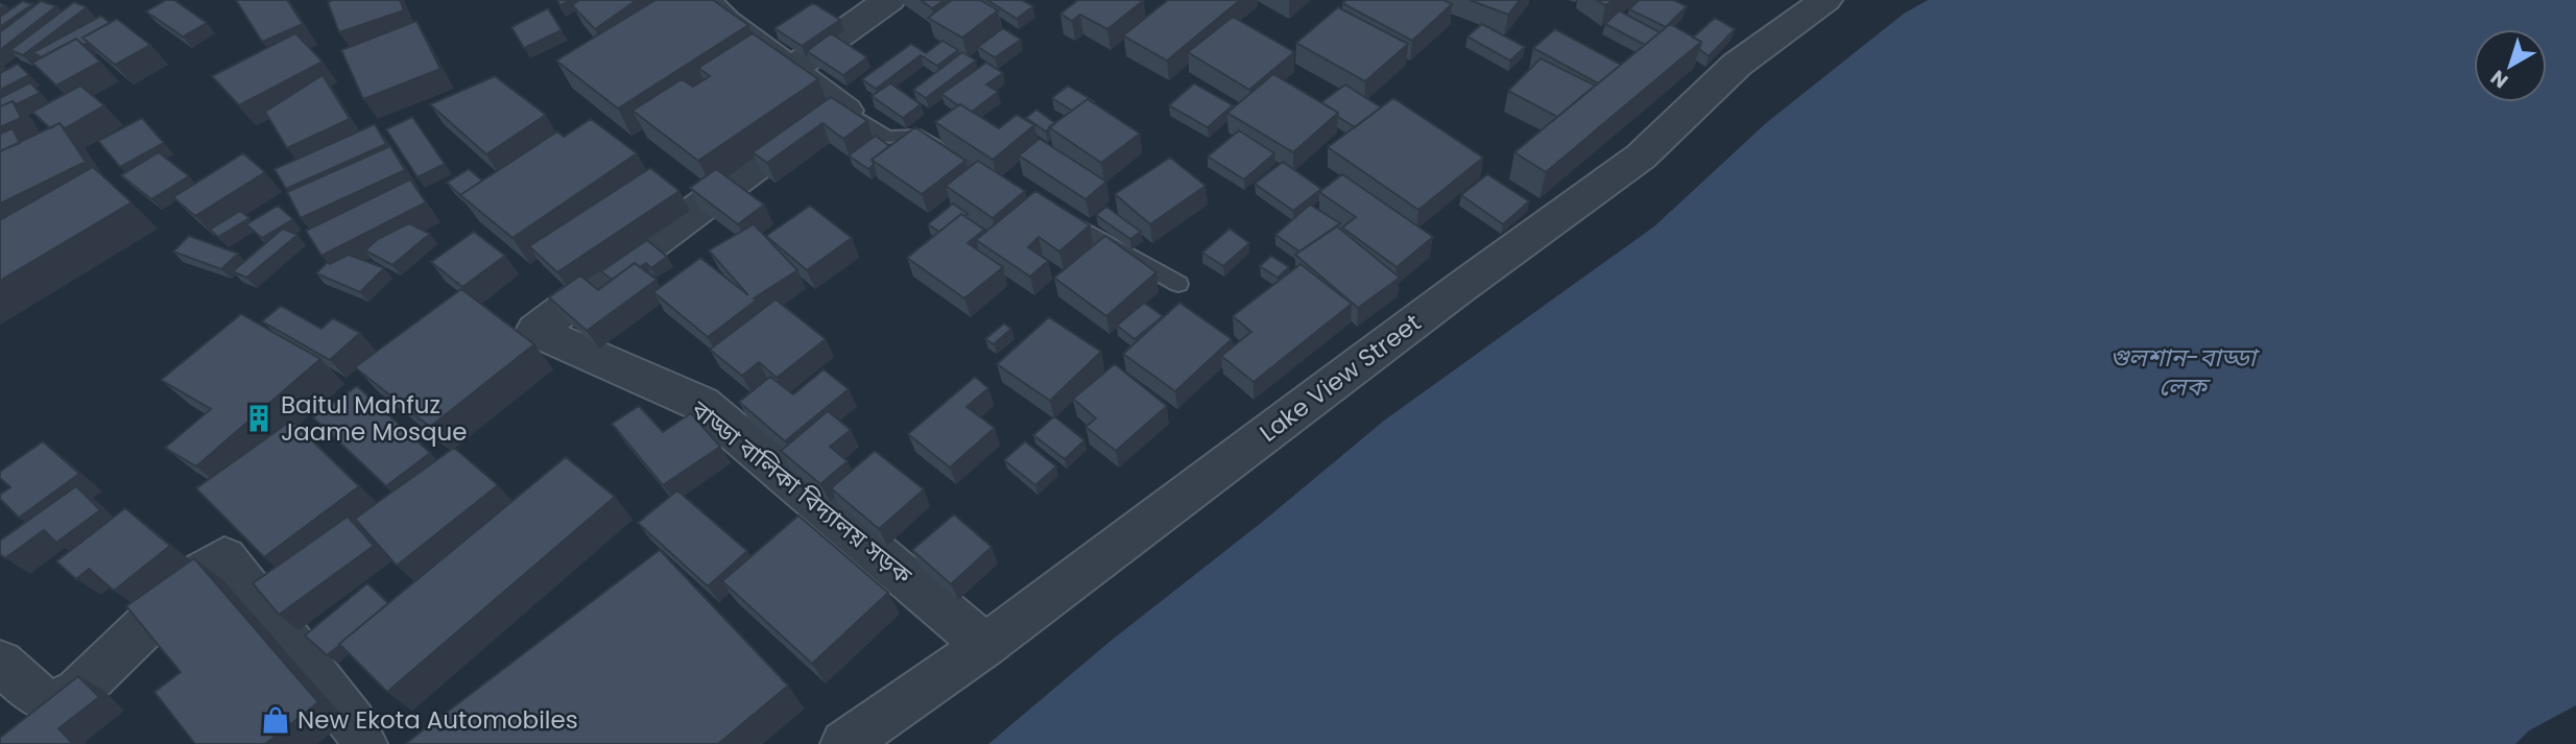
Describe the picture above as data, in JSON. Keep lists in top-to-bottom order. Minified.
{"streets":{"street":["Lake View Street","বাড্ডা বালিকা বিদ্যালয় সড়ক"]},"crossings":[["Lake View Street","বাড্ডা বালিকা বিদ্যালয় সড়ক"]],"water":["গুলশান-বাড্ডা লেক"],"places":{"building":["Baitul Mahfuz Jaame Mosque"],"shop":["New Ekota Automobiles"]},"north":"bottom left"}
